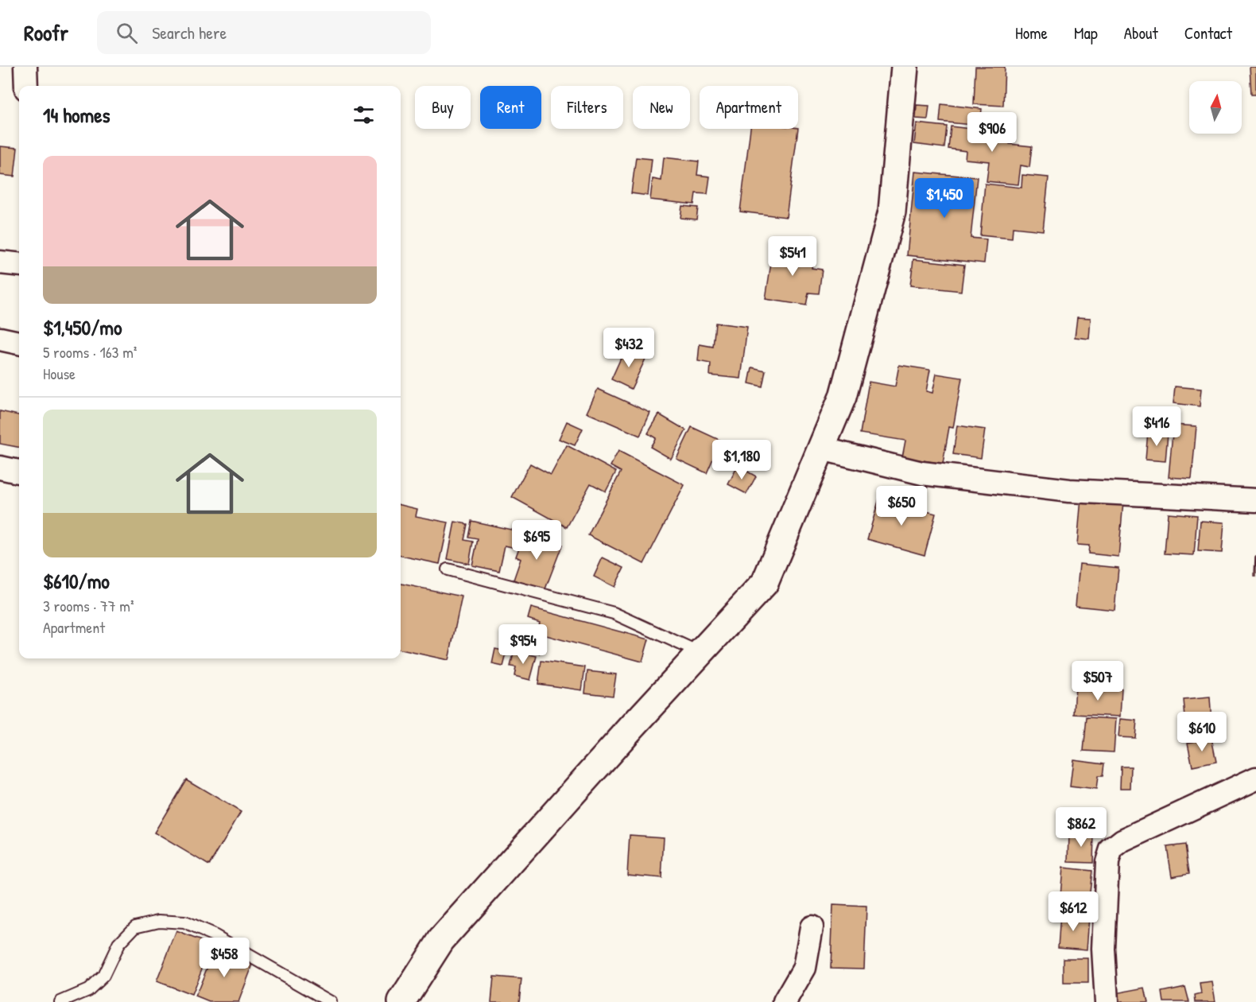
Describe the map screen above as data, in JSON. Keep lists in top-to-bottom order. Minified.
{"north":"top","page":{"header":"Roofr","search":"Search here","nav":["Home","Map","About","Contact"],"chip":["Buy","Rent","Filters","New","Apartment"],"heading":"14 homes","price":["$906","$1,450","$541","$432","$416","$1,180","$650","$695","$954","$507","$610","$862","$612","$458"],"list":[{"name":"$1,450/mo","note":"5 rooms · 163 m² · House"},{"name":"$610/mo","note":"3 rooms · 77 m² · Apartment"}]}}
